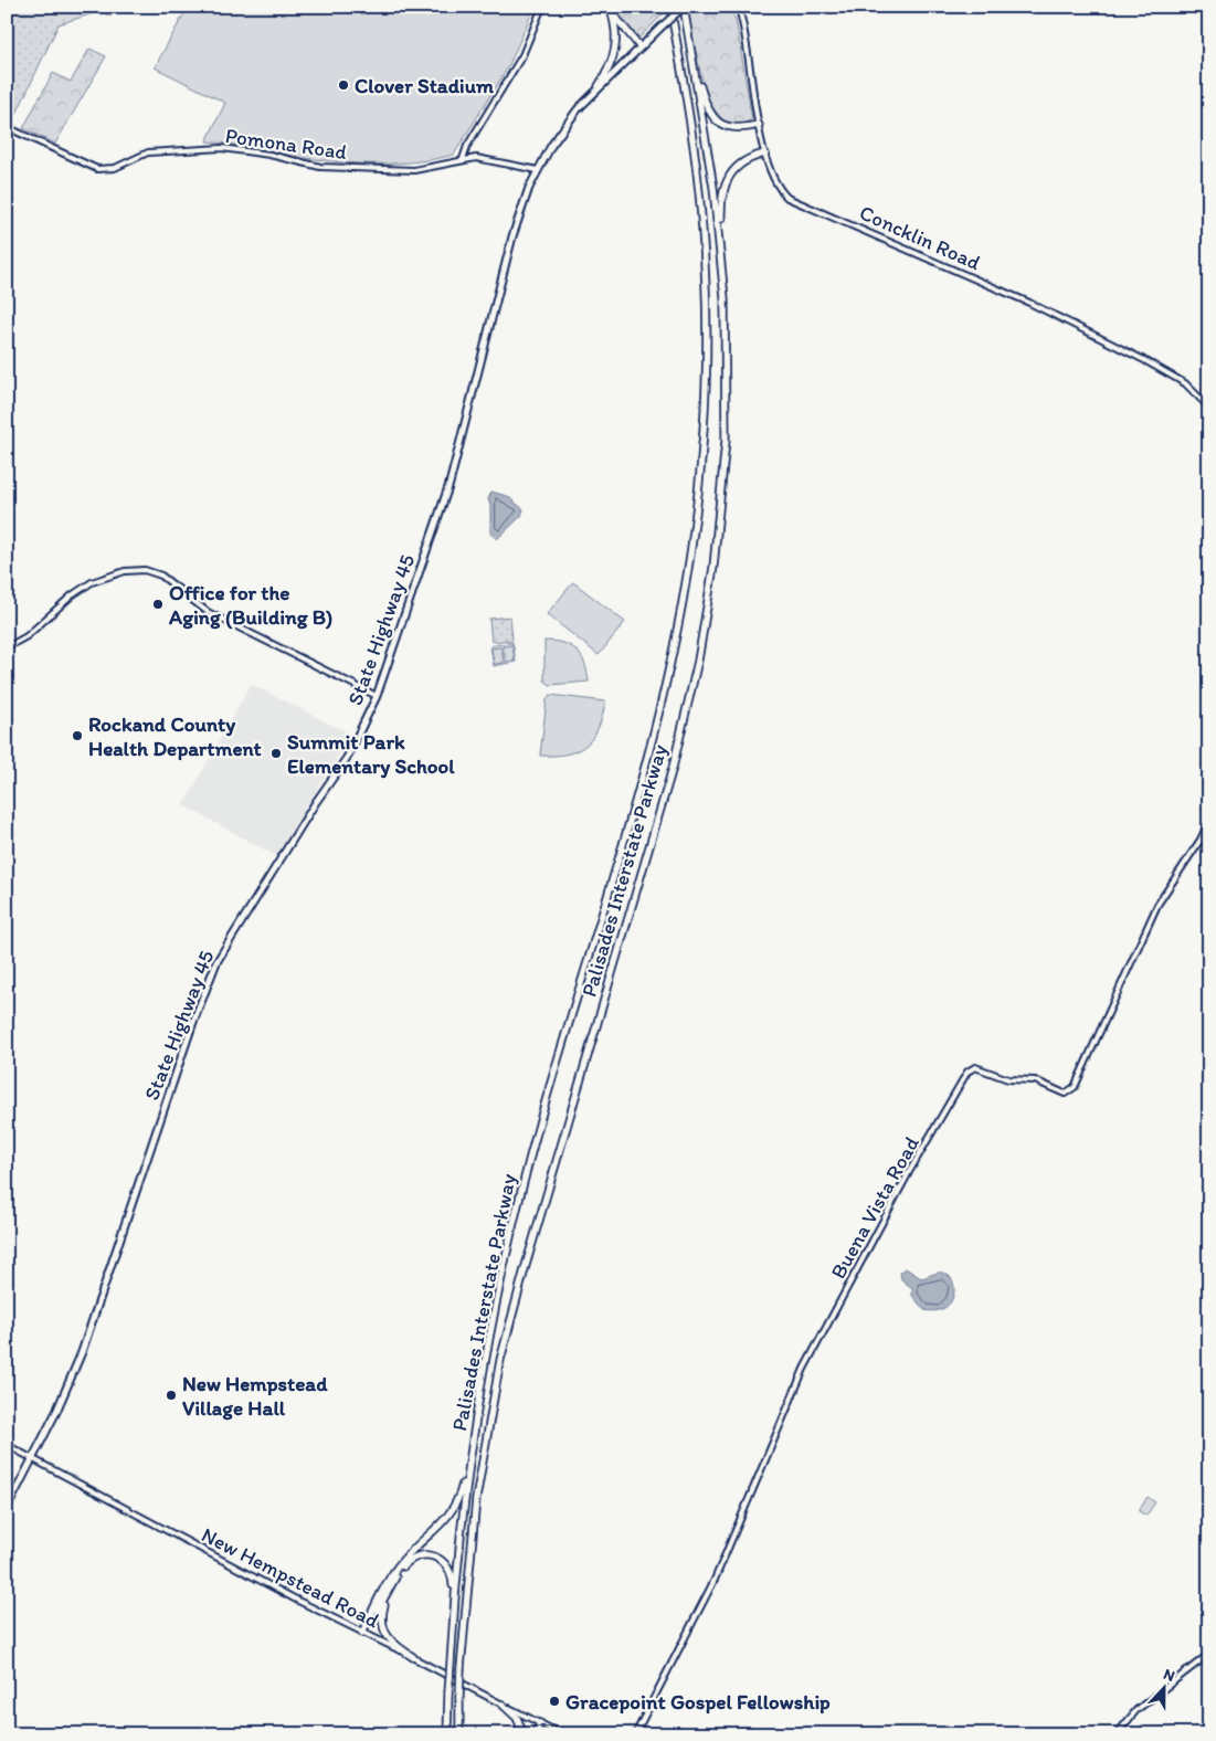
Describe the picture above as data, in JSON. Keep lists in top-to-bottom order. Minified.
{"streets":{"highway":["Palisades Interstate Parkway"],"main road":["State Highway 45"],"street":["Pomona Road","Concklin Road","Buena Vista Road","New Hempstead Road"]},"crossings":[["Pomona Road","State Highway 45"],["State Highway 45","Palisades Interstate Parkway"],["State Highway 45","New Hempstead Road"]],"places":["Clover Stadium","Office for the Aging (Building B)","Rockand County Health Department","Summit Park Elementary School","New Hempstead Village Hall","Gracepoint Gospel Fellowship"],"north":"top"}
